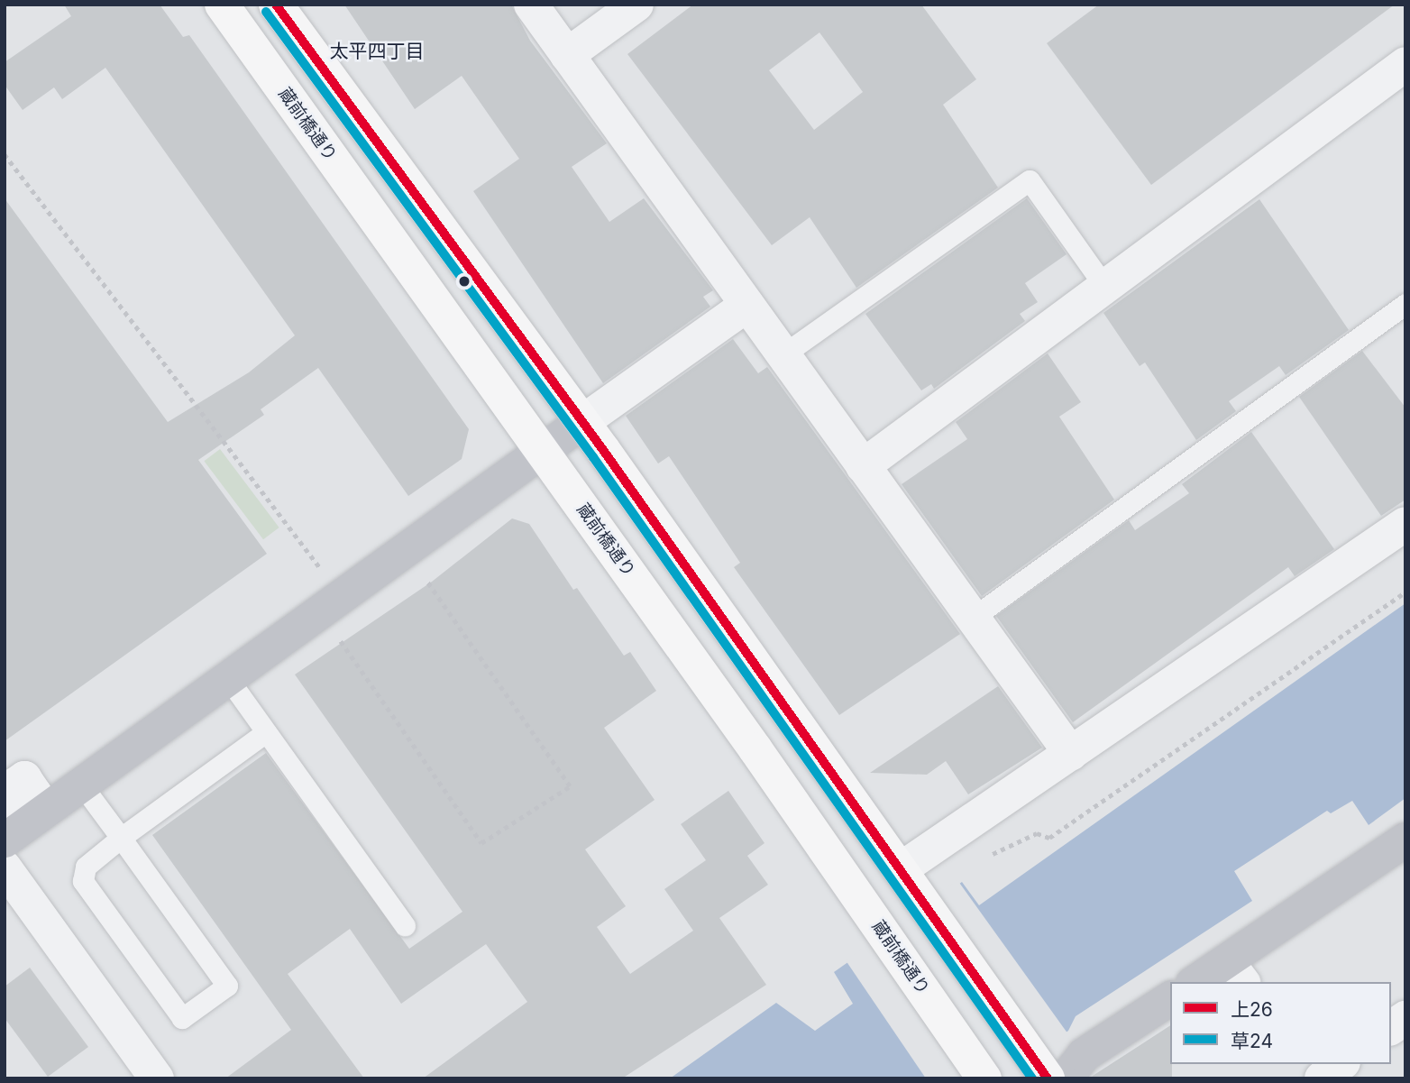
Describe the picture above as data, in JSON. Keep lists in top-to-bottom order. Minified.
{"streets":{"main road":["蔵前橋通り"]},"districts":["太平四丁目"],"lines":["transit line 上26","transit line 草24"],"legend":["上26","草24"]}
